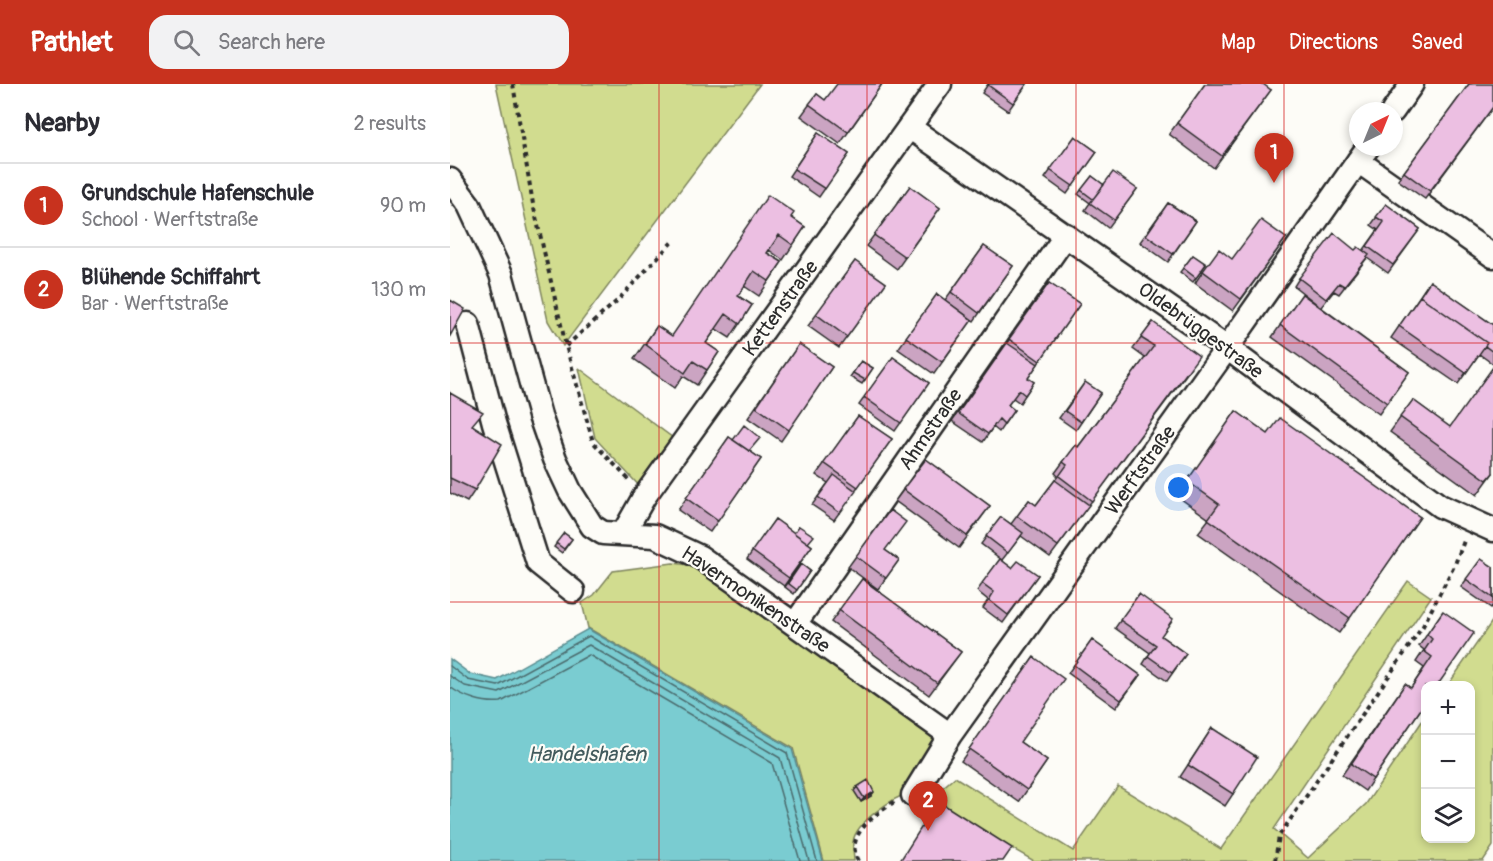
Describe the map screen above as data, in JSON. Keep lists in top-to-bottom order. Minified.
{"streets":{"street":["Kettenstraße","Oldebrüggestraße","Ahmstraße","Werftstraße","Havermonikenstraße"]},"crossings":[["Kettenstraße","Oldebrüggestraße"],["Kettenstraße","Havermonikenstraße"],["Oldebrüggestraße","Ahmstraße"],["Oldebrüggestraße","Werftstraße"],["Ahmstraße","Havermonikenstraße"],["Werftstraße","Havermonikenstraße"]],"water":["Handelshafen"],"north":"top right","page":{"header":"Pathlet","search":"Search here","nav":["Map","Directions","Saved"],"heading":["Nearby","2 results"],"pins":["1","2"],"list":[{"mark":"1","name":"Grundschule Hafenschule","note":"School · Werftstraße","value":"90 m"},{"mark":"2","name":"Blühende Schiffahrt","note":"Bar · Werftstraße","value":"130 m"}],"map_buttons":["+","−"]}}
